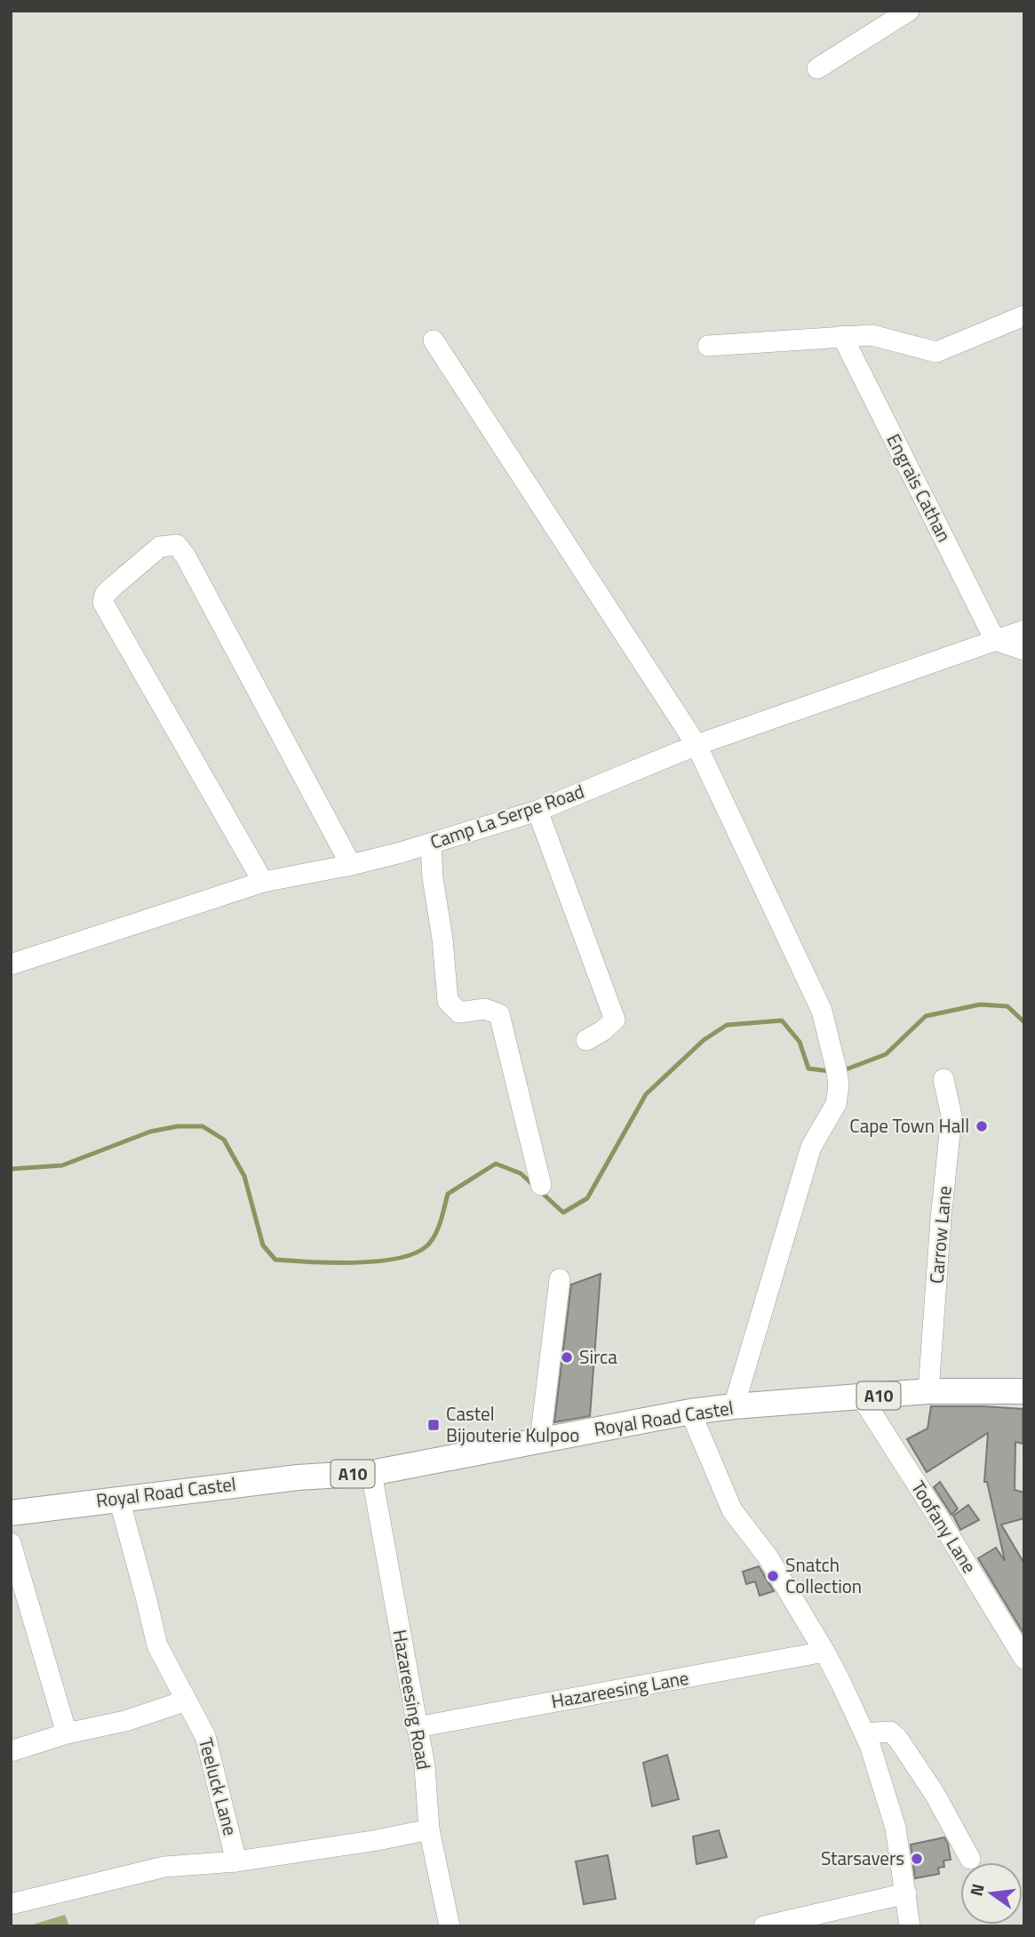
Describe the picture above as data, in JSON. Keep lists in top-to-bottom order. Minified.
{"streets":{"main road":["A10","Royal Road Castel"],"street":["Engrais Cathan","Camp La Serpe Road","Carrow Lane","Toofany Lane","Hazareesing Lane","Hazareesing Road","Teeluck Lane"]},"crossings":[["Engrais Cathan","Camp La Serpe Road"],["Carrow Lane","Royal Road Castel"],["Royal Road Castel","Toofany Lane"],["Royal Road Castel","Hazareesing Road"],["Royal Road Castel","Teeluck Lane"],["Hazareesing Lane","Hazareesing Road"]],"places":{"other":["Cape Town Hall","Sirca","Snatch Collection","Starsavers"],"transit":["Castel Bijouterie Kulpoo"]},"north":"left"}
